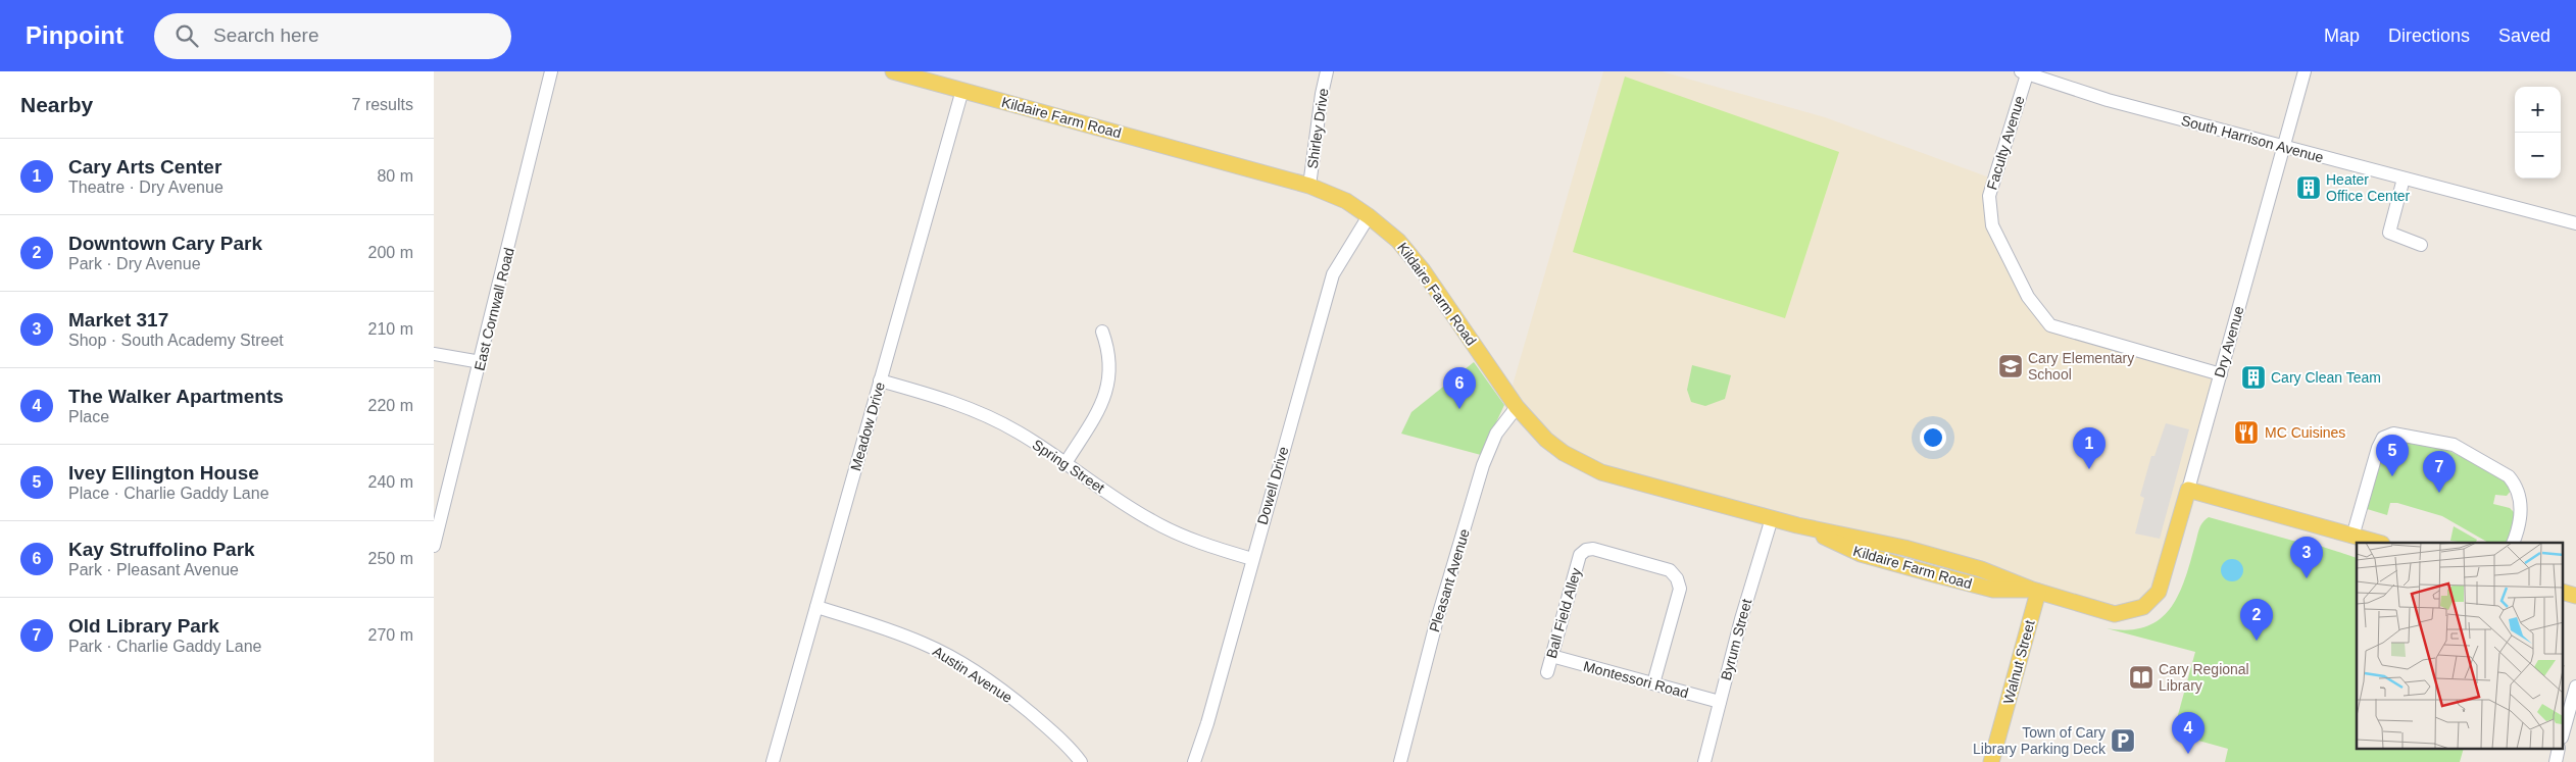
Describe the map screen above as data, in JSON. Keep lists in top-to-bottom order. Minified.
{"streets":{"main road":["Kildaire Farm Road","Dry Avenue","Walnut Street"],"street":["Shirley Drive","South Harrison Avenue","Faculty Avenue","East Cornwall Road","Meadow Drive","Spring Street","Dowell Drive","Pleasant Avenue","Ball Field Alley","Byrum Street","Austin Avenue","Montessori Road"]},"crossings":[["Kildaire Farm Road","Shirley Drive"],["Kildaire Farm Road","Dry Avenue"],["Kildaire Farm Road","Meadow Drive"],["Kildaire Farm Road","Dowell Drive"],["Kildaire Farm Road","Pleasant Avenue"],["Kildaire Farm Road","Byrum Street"],["Kildaire Farm Road","Walnut Street"],["South Harrison Avenue","Faculty Avenue"],["South Harrison Avenue","Dry Avenue"],["Faculty Avenue","Dry Avenue"],["Meadow Drive","Spring Street"],["Meadow Drive","Austin Avenue"],["Spring Street","Dowell Drive"],["Ball Field Alley","Montessori Road"],["Byrum Street","Montessori Road"]],"places":{"building":["Heater Office Center","Cary Clean Team"],"school or university":["Cary Elementary School"],"restaurant":["MC Cuisines"],"library":["Cary Regional Library"],"parking":["Town of Cary Library Parking Deck"]},"page":{"header":"Pinpoint","search":"Search here","nav":["Map","Directions","Saved"],"heading":["Nearby","7 results"],"map_buttons":["+","−"],"list":[{"mark":"1","name":"Cary Arts Center","note":"Theatre · Dry Avenue","value":"80 m"},{"mark":"2","name":"Downtown Cary Park","note":"Park · Dry Avenue","value":"200 m"},{"mark":"3","name":"Market 317","note":"Shop · South Academy Street","value":"210 m"},{"mark":"4","name":"The Walker Apartments","note":"Place","value":"220 m"},{"mark":"5","name":"Ivey Ellington House","note":"Place · Charlie Gaddy Lane","value":"240 m"},{"mark":"6","name":"Kay Struffolino Park","note":"Park · Pleasant Avenue","value":"250 m"},{"mark":"7","name":"Old Library Park","note":"Park · Charlie Gaddy Lane","value":"270 m"}],"pins":["6","1","5","7","3","2","4"]}}
